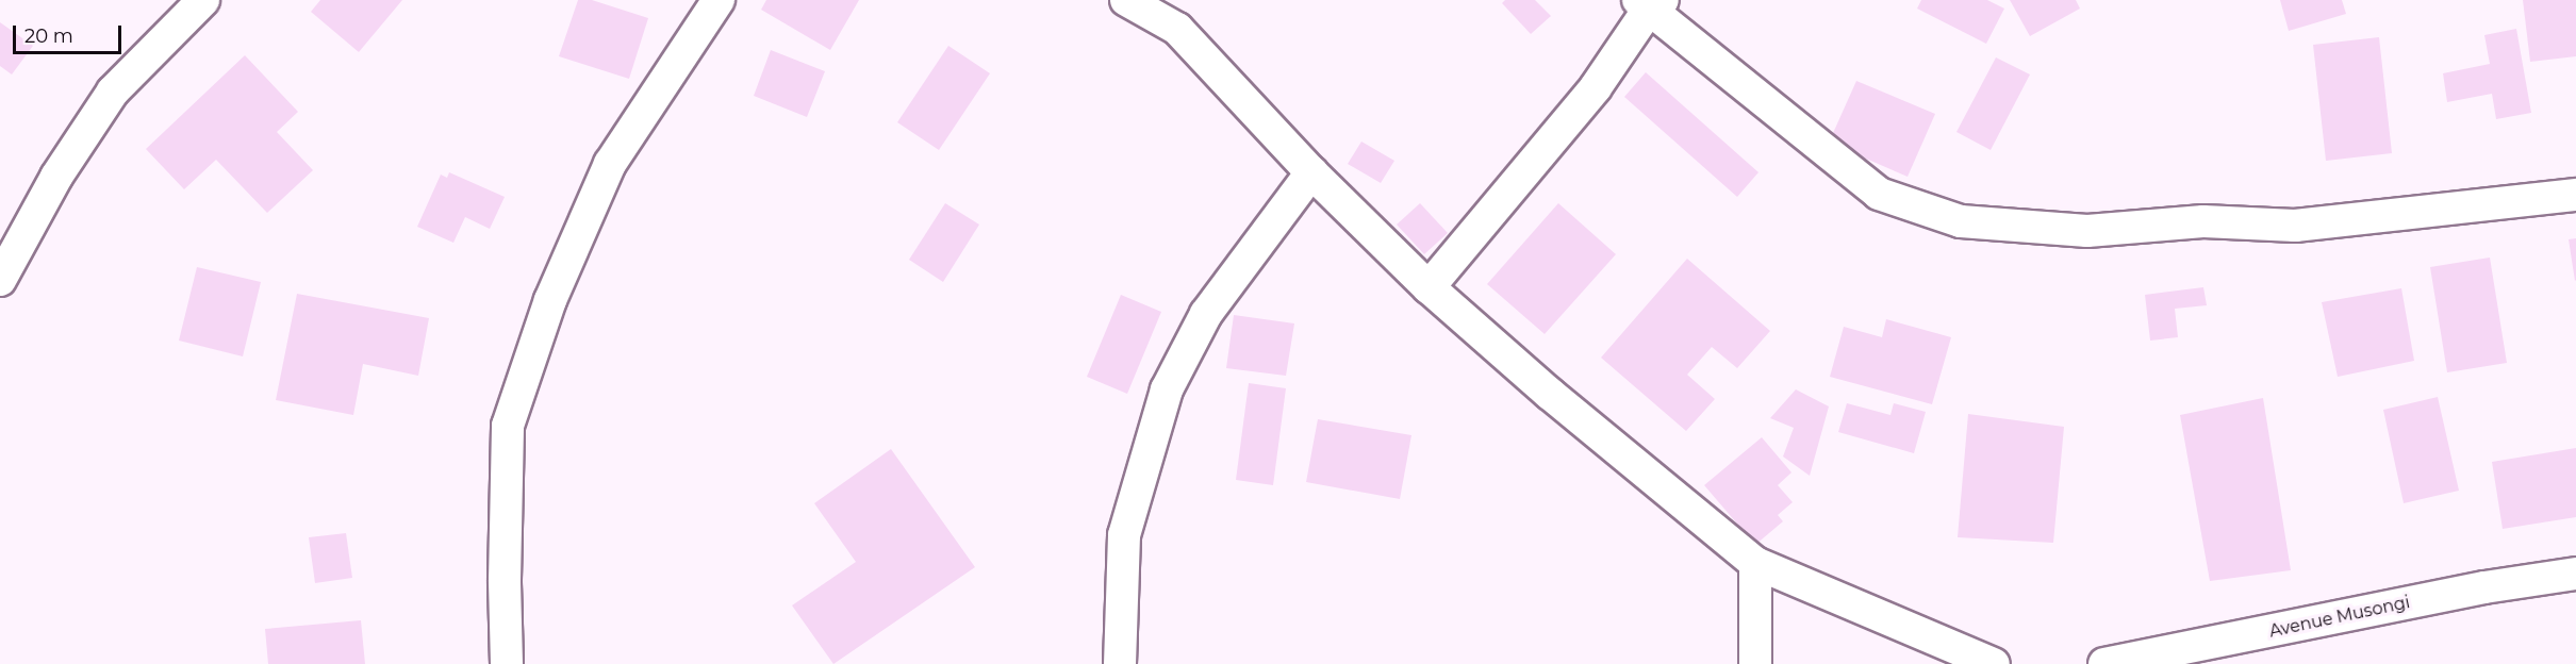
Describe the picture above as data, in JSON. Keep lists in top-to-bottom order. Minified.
{"streets":{"street":["Avenue Musongi"]},"scale_bar":"20 m"}
